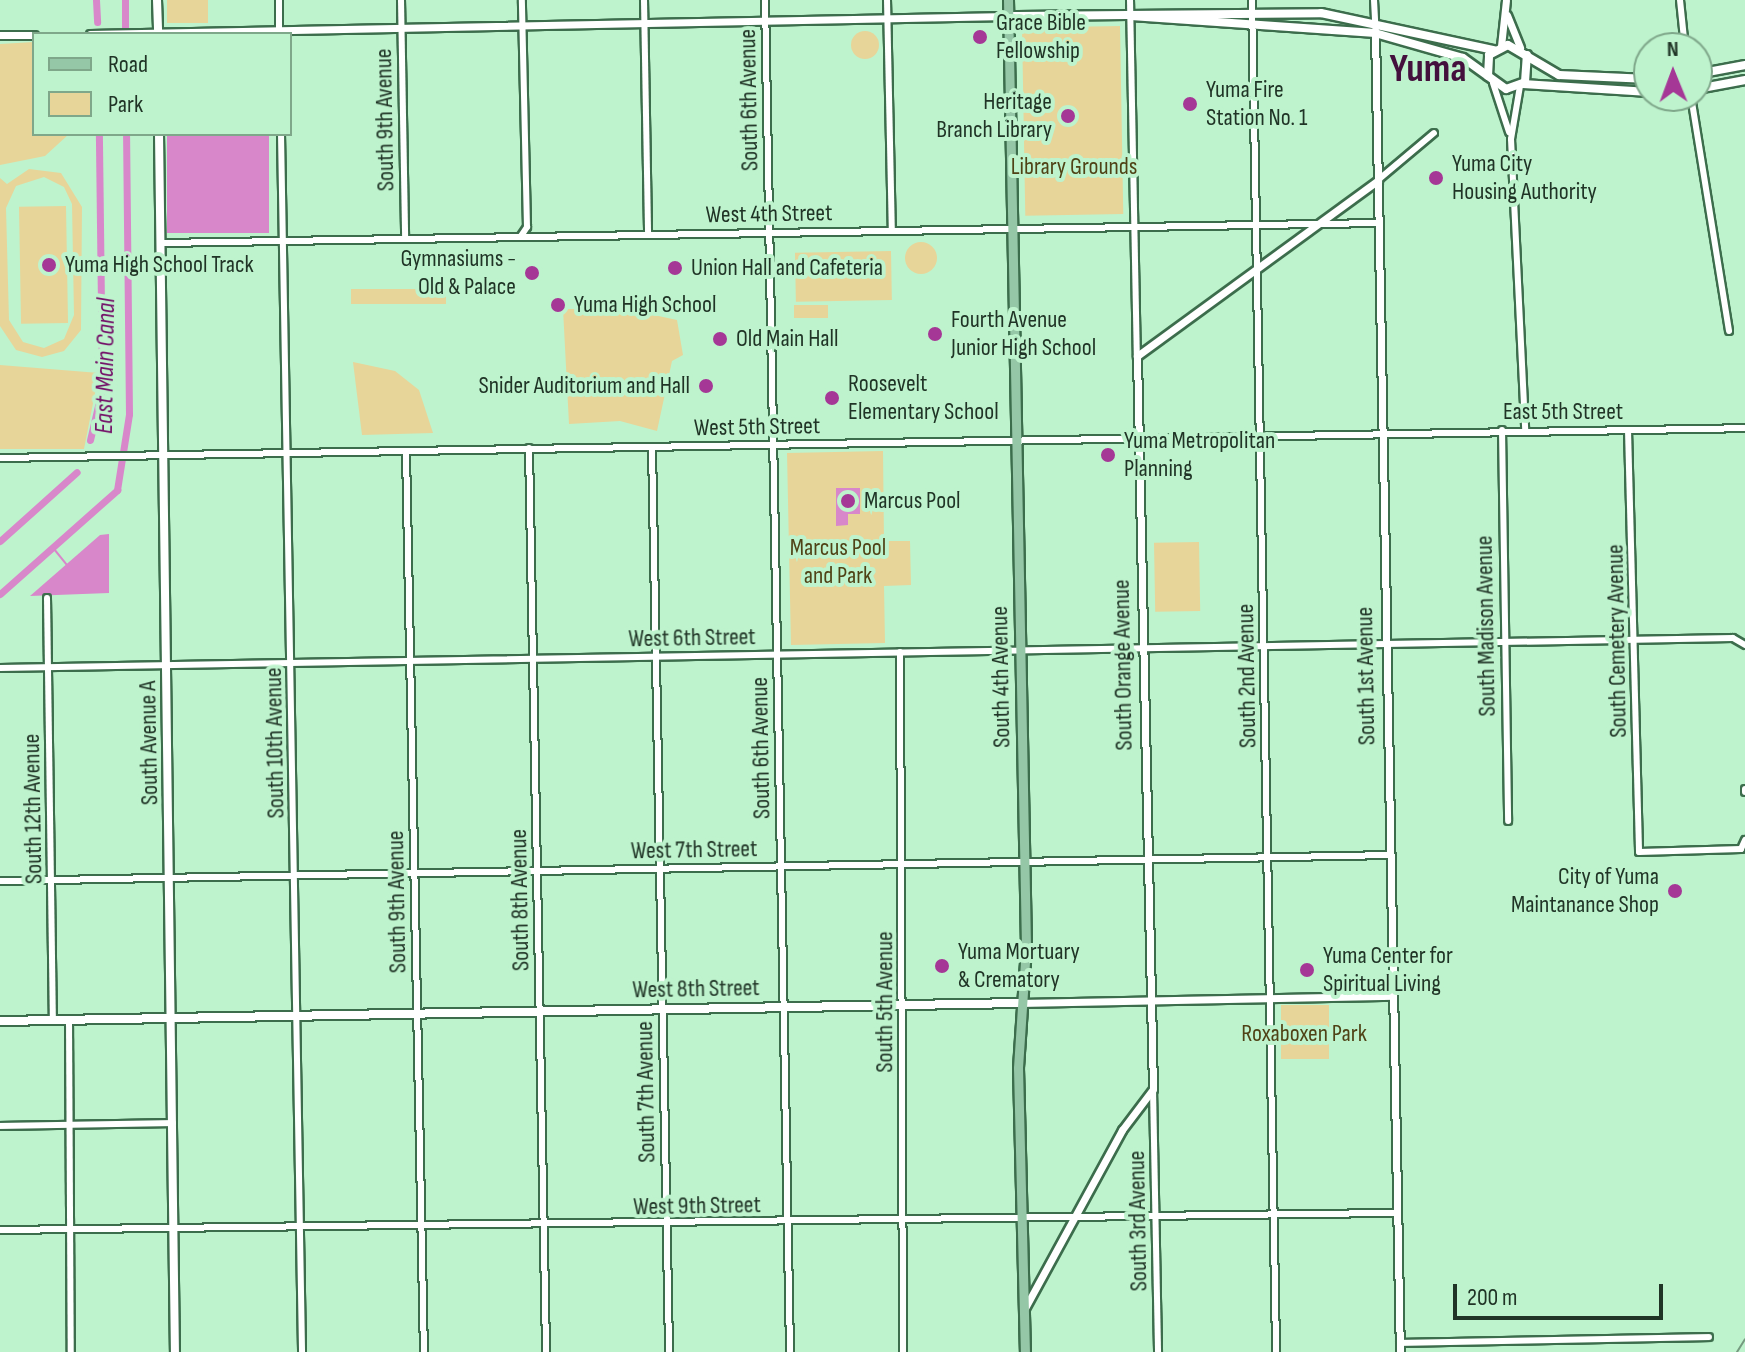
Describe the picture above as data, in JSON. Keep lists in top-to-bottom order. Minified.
{"streets":{"main road":["South 4th Avenue","South Avenue A","West 8th Street"],"street":["South 6th Avenue","South 9th Avenue","West 4th Street","East 5th Street","West 5th Street","South Madison Avenue","West 6th Street","South Cemetery Avenue","South Orange Avenue","South 2nd Avenue","South 1st Avenue","South 10th Avenue","South 12th Avenue","West 7th Street","South 8th Avenue","South 5th Avenue","South 7th Avenue","West 9th Street","South 3rd Avenue"]},"crossings":[["South 6th Avenue","West 4th Street"],["South 6th Avenue","West 5th Street"],["South 6th Avenue","West 6th Street"],["South 6th Avenue","West 7th Street"],["South 6th Avenue","West 8th Street"],["South 6th Avenue","West 9th Street"],["South 9th Avenue","West 4th Street"],["South 9th Avenue","West 5th Street"],["South 9th Avenue","West 6th Street"],["South 9th Avenue","West 7th Street"],["South 9th Avenue","West 8th Street"],["South 9th Avenue","West 9th Street"],["West 4th Street","South 2nd Avenue"],["West 4th Street","South 1st Avenue"],["West 4th Street","South 4th Avenue"],["West 4th Street","South Avenue A"],["West 4th Street","South 10th Avenue"],["East 5th Street","West 5th Street"],["East 5th Street","South Madison Avenue"],["East 5th Street","South Cemetery Avenue"],["East 5th Street","South 1st Avenue"],["West 5th Street","South Orange Avenue"],["West 5th Street","South 2nd Avenue"],["West 5th Street","South 1st Avenue"],["West 5th Street","South 4th Avenue"],["West 5th Street","South Avenue A"],["West 5th Street","South 10th Avenue"],["West 5th Street","South 8th Avenue"],["West 5th Street","South 7th Avenue"],["South Madison Avenue","West 6th Street"],["West 6th Street","South Cemetery Avenue"],["West 6th Street","South Orange Avenue"],["West 6th Street","South 2nd Avenue"],["West 6th Street","South 1st Avenue"],["West 6th Street","South 4th Avenue"],["West 6th Street","South Avenue A"],["West 6th Street","South 10th Avenue"],["West 6th Street","South 12th Avenue"],["West 6th Street","South 8th Avenue"],["West 6th Street","South 5th Avenue"],["West 6th Street","South 7th Avenue"],["South Orange Avenue","West 7th Street"],["South Orange Avenue","West 8th Street"],["South Orange Avenue","South 3rd Avenue"],["South 2nd Avenue","West 7th Street"],["South 2nd Avenue","West 8th Street"],["South 2nd Avenue","West 9th Street"],["South 1st Avenue","West 7th Street"],["South 1st Avenue","West 8th Street"],["South 1st Avenue","West 9th Street"],["South 4th Avenue","West 7th Street"],["South 4th Avenue","West 8th Street"],["South 4th Avenue","West 9th Street"],["South Avenue A","West 7th Street"],["South Avenue A","West 8th Street"],["South Avenue A","West 9th Street"],["South 10th Avenue","West 7th Street"],["South 10th Avenue","West 8th Street"],["South 10th Avenue","West 9th Street"],["South 12th Avenue","West 7th Street"],["South 12th Avenue","West 8th Street"],["West 7th Street","South 8th Avenue"],["West 7th Street","South 5th Avenue"],["West 7th Street","South 7th Avenue"],["South 8th Avenue","West 8th Street"],["South 8th Avenue","West 9th Street"],["West 8th Street","South 5th Avenue"],["West 8th Street","South 7th Avenue"],["South 5th Avenue","West 9th Street"],["South 7th Avenue","West 9th Street"],["West 9th Street","South 3rd Avenue"]],"districts":["Yuma"],"water":["East Main Canal"],"parks":["Library Grounds","Marcus Pool and Park","Roxaboxen Park"],"places":["Grace Bible Fellowship","Yuma Fire Station No. 1","Heritage Branch Library","Yuma City Housing Authority","Yuma High School Track","Union Hall and Cafeteria","Gymnasiums - Old & Palace","Yuma High School","Fourth Avenue Junior High School","Old Main Hall","Snider Auditorium and Hall","Roosevelt Elementary School","Yuma Metropolitan Planning","Marcus Pool","City of Yuma Maintanance Shop","Yuma Mortuary & Crematory","Yuma Center for Spiritual Living"],"legend":["Road","Park"],"scale_bar":"200 m","north":"top"}
